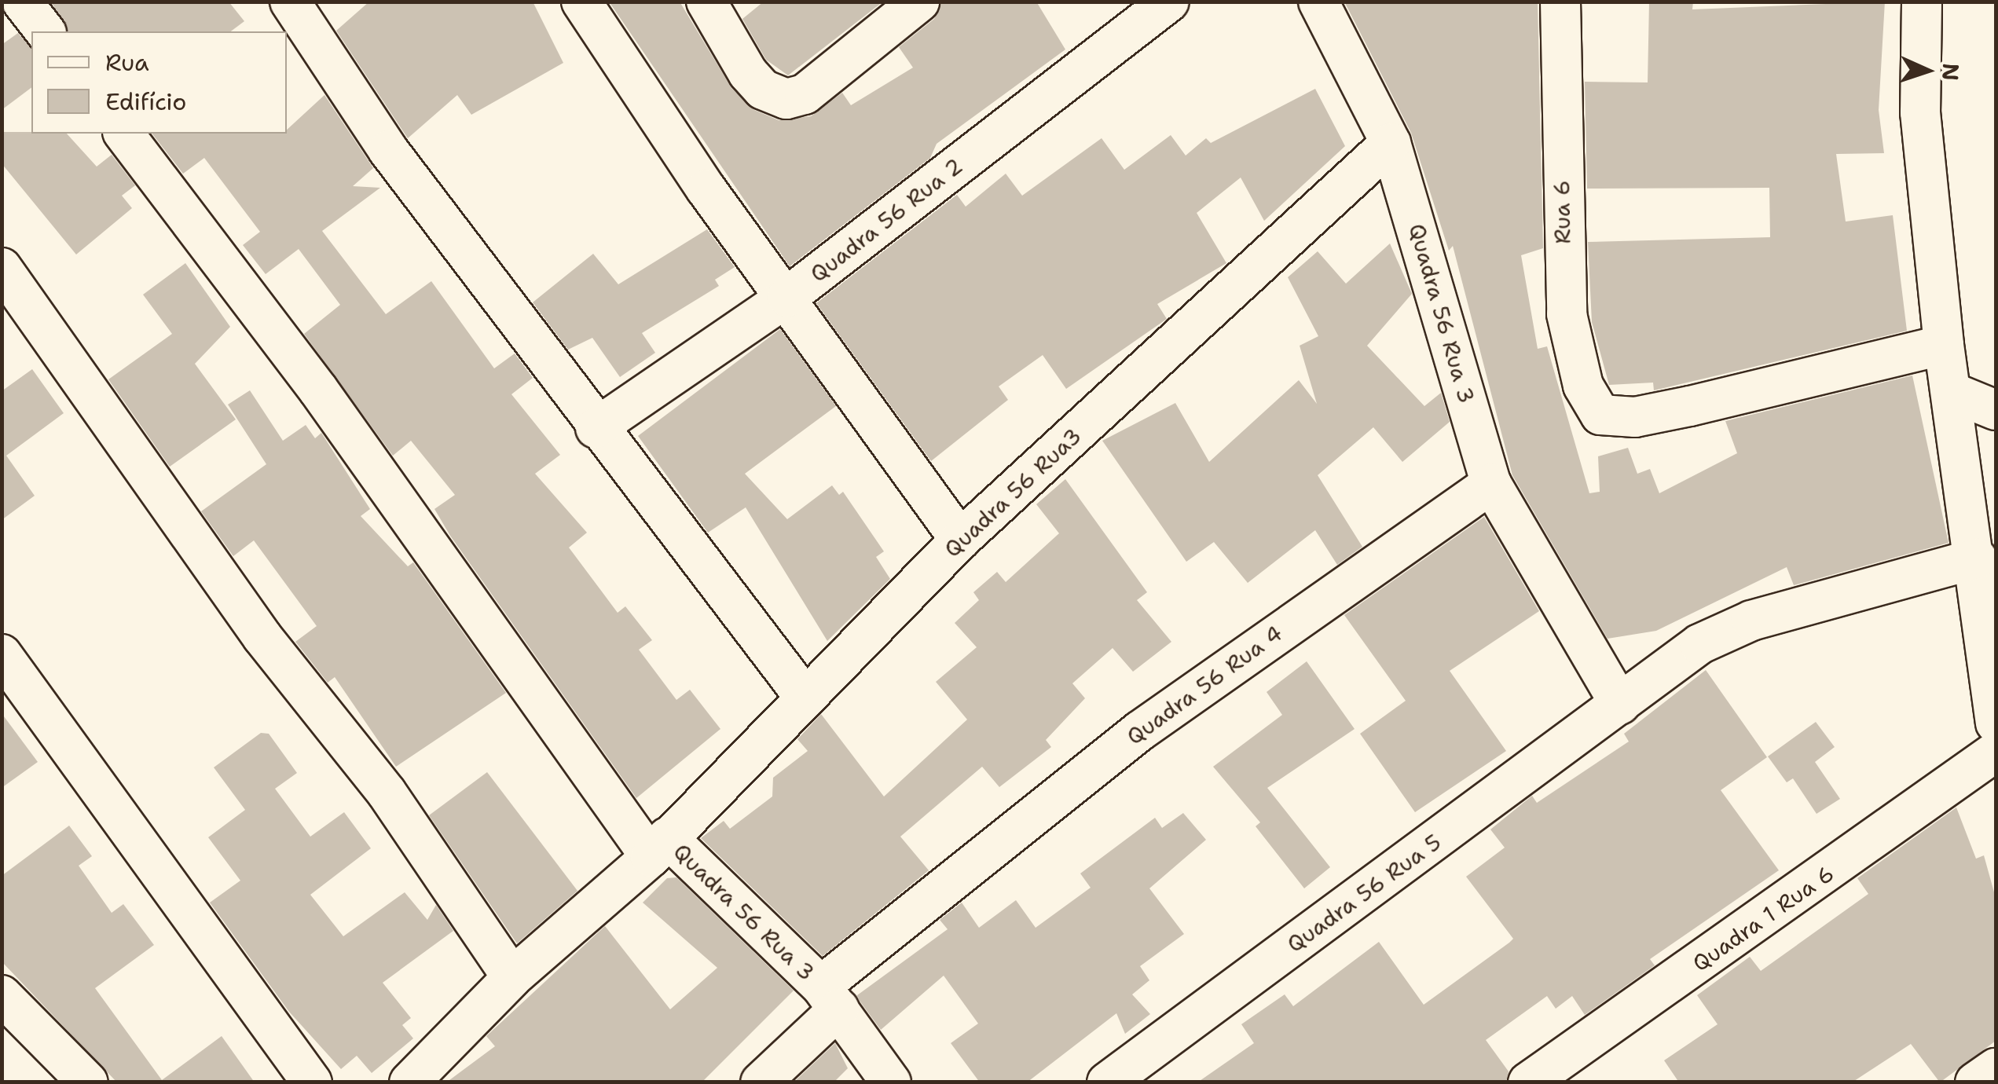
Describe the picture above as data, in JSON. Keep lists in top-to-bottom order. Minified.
{"streets":{"street":["Rua 6","Quadra 56 Rua 2","Quadra 56 Rua 3","Quadra 56 Rua3","Quadra 56 Rua 4","Quadra 56 Rua 5","Quadra 1 Rua 6"]},"crossings":[["Quadra 56 Rua 3","Quadra 56 Rua3"],["Quadra 56 Rua 3","Quadra 56 Rua 4"]],"legend":["Rua","Edifício"],"north":"right"}
